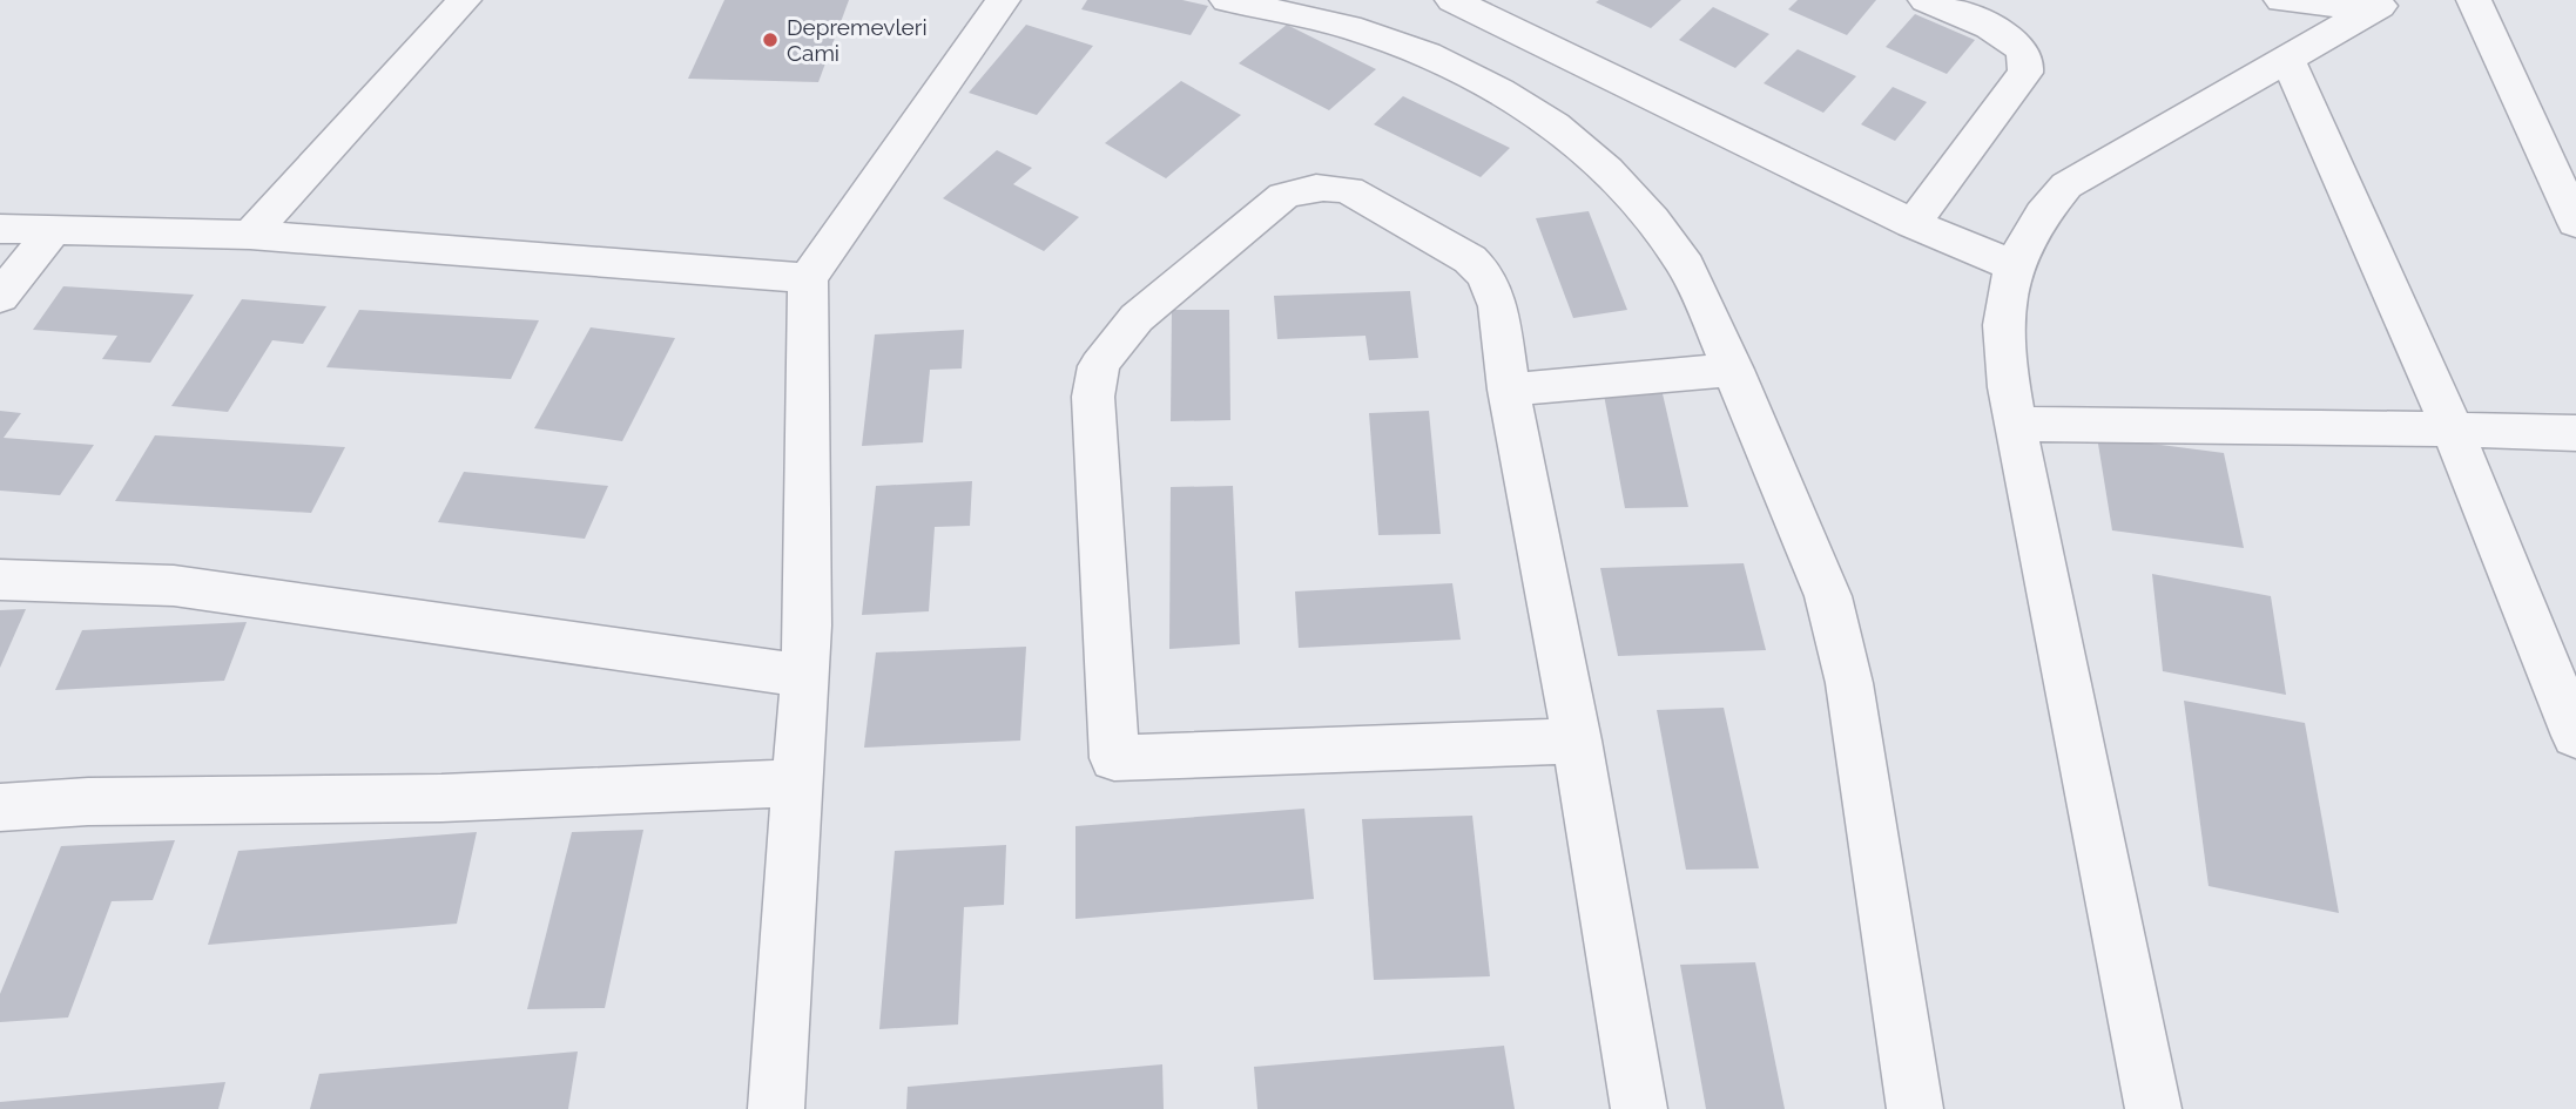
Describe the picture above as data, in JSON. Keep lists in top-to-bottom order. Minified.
{"places":["Depremevleri Cami"]}
